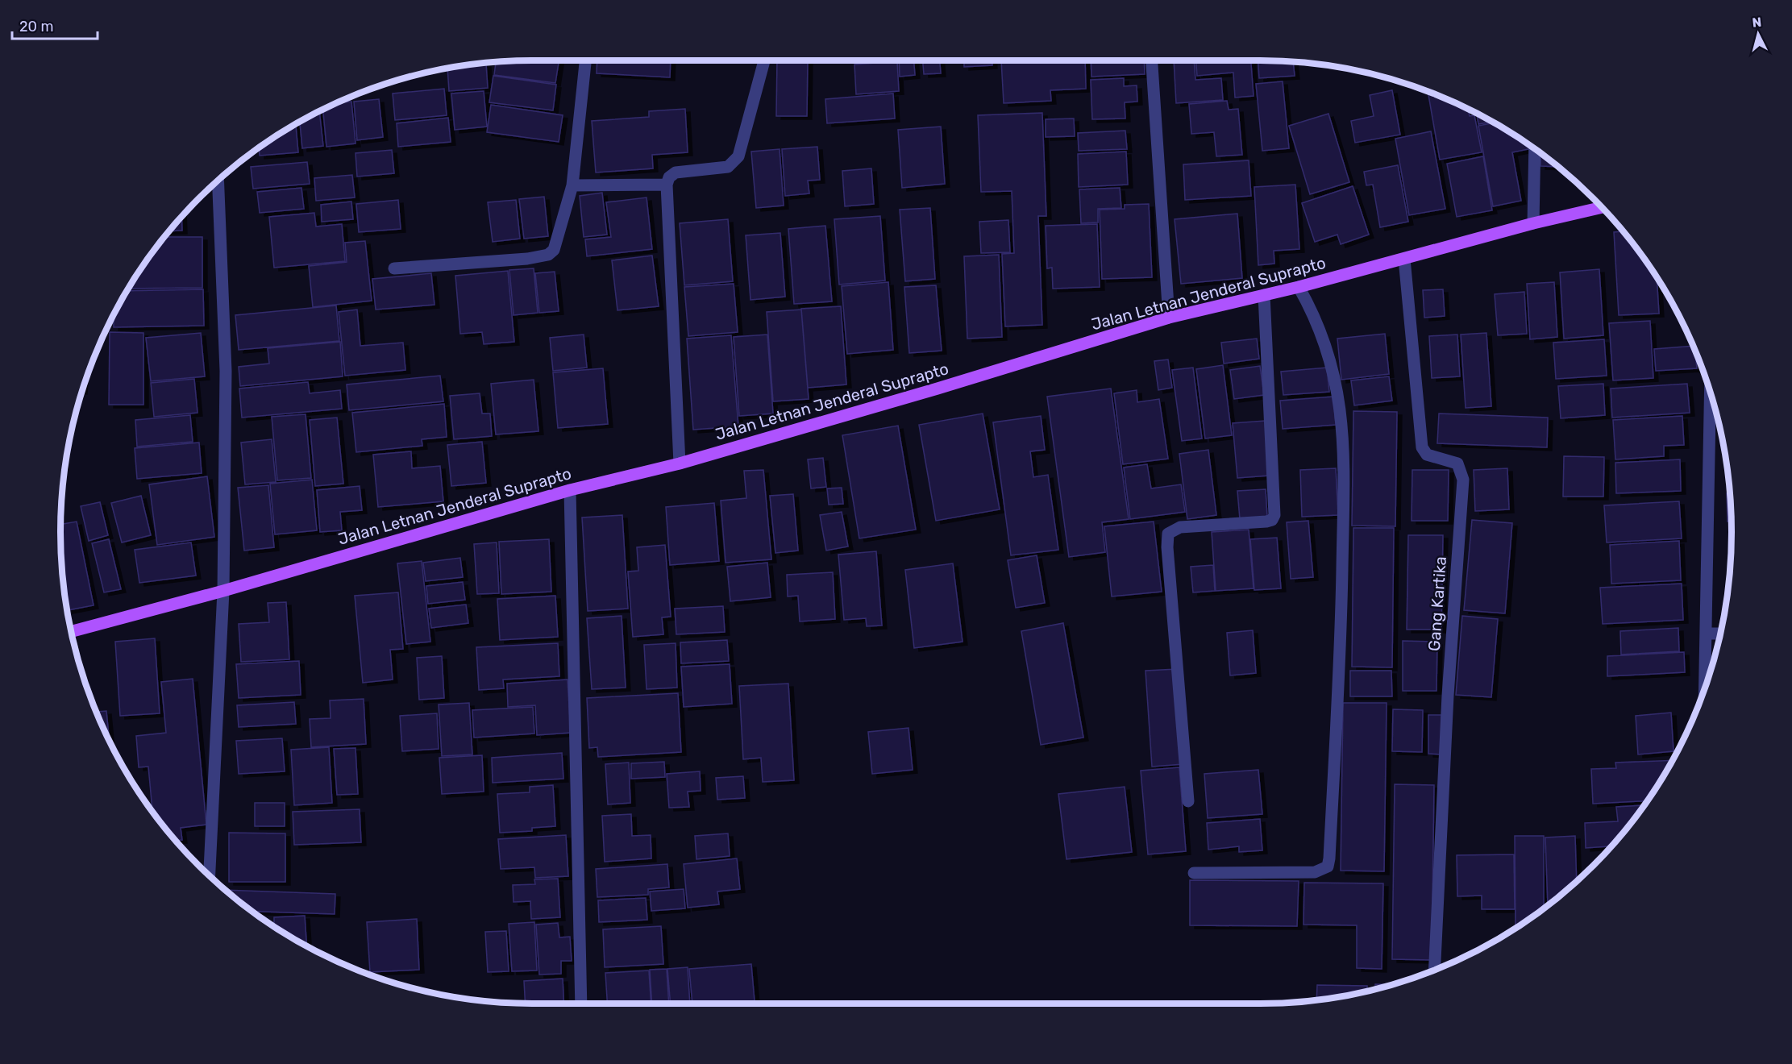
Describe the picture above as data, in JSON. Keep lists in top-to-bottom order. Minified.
{"streets":{"main road":["Jalan Letnan Jenderal Suprapto"],"street":["Gang Kartika"]},"crossings":[["Jalan Letnan Jenderal Suprapto","Gang Kartika"]],"scale_bar":"20 m","north":"top"}
